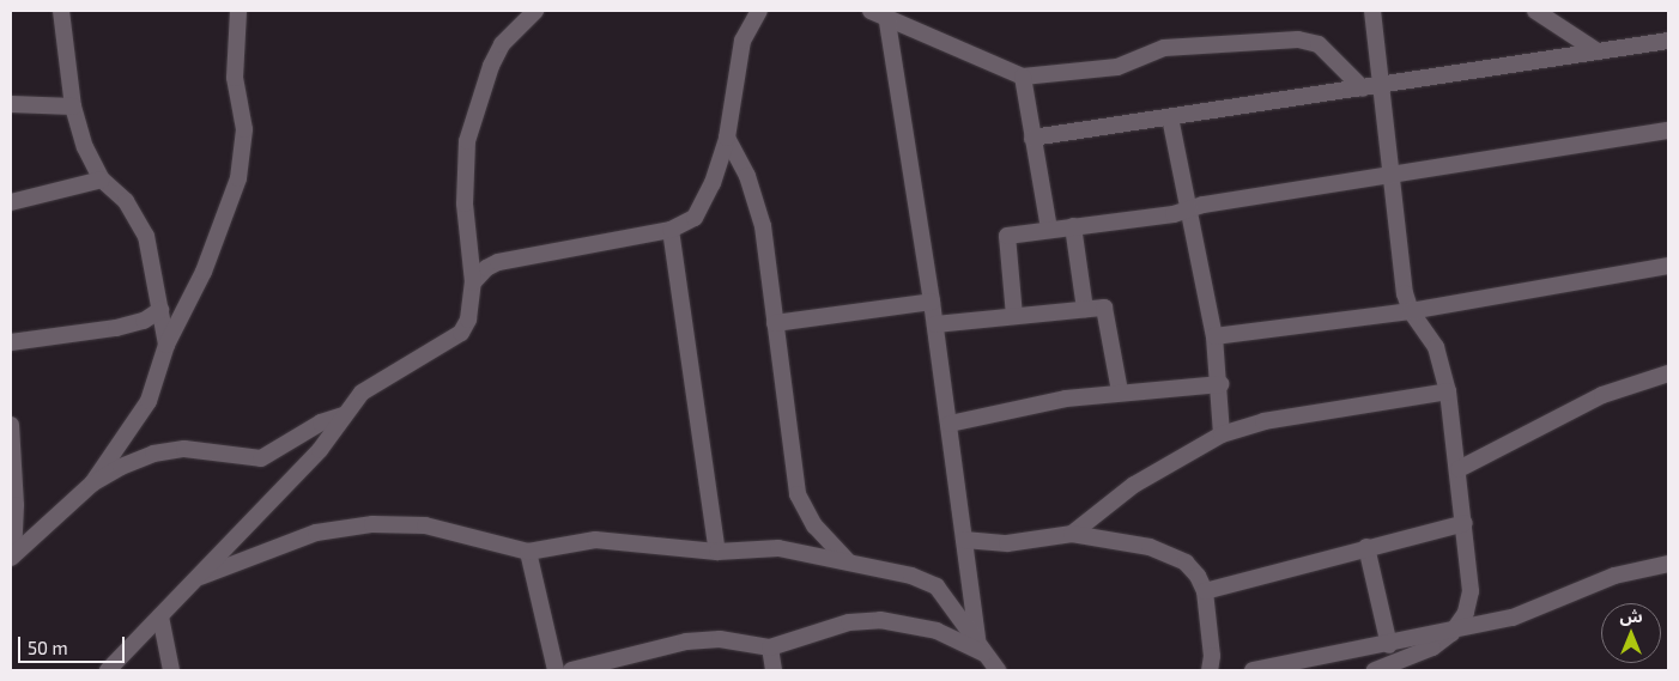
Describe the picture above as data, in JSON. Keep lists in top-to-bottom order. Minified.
{"scale_bar":"50 m","north":"top"}
